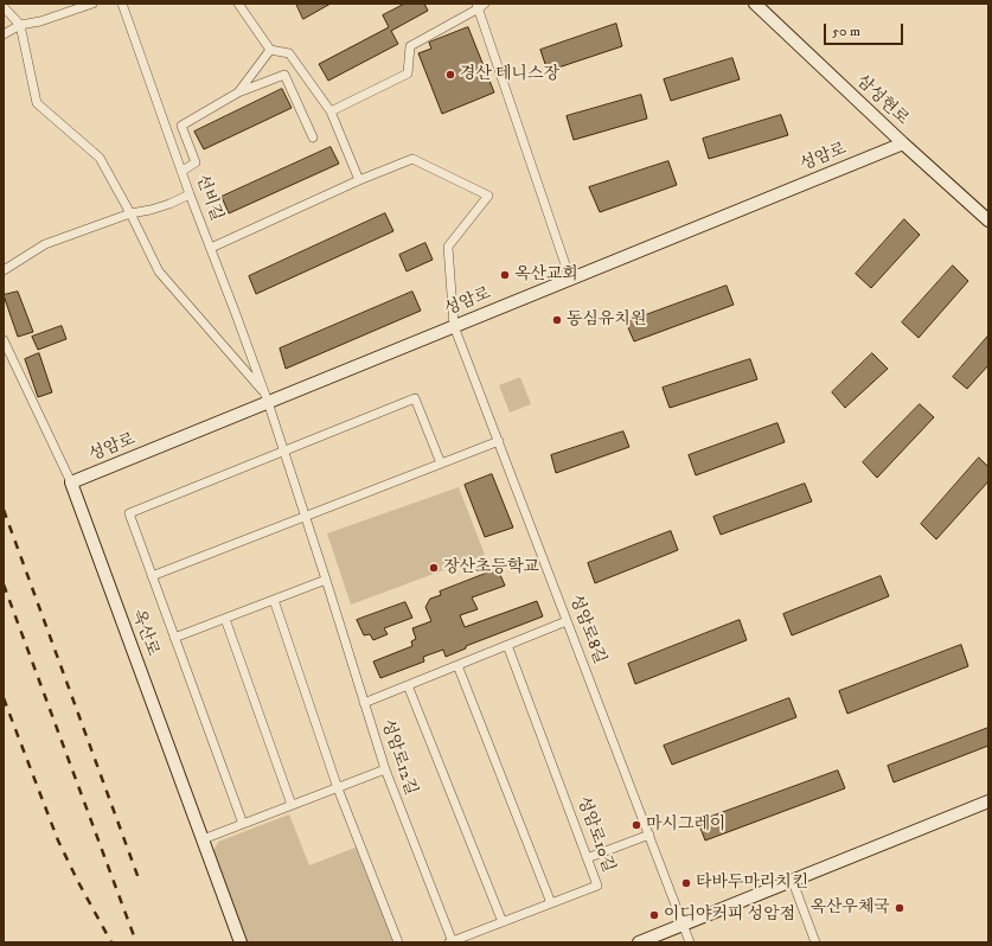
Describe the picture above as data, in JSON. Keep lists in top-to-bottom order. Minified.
{"streets":{"street":["삼성현로","성암로","선비길","성암로8길","옥산로","성암로12길","성암로10길"]},"crossings":[["삼성현로","성암로"],["성암로","선비길"],["성암로","성암로8길"],["성암로","옥산로"],["성암로","성암로12길"],["선비길","성암로12길"],["성암로12길","성암로10길"]],"places":["경산 테니스장","옥산교회","동심유치원","장산초등학교","마시그레이","타바두마리치킨","옥산우체국","이디야커피 성암점"],"scale_bar":"50 m"}
